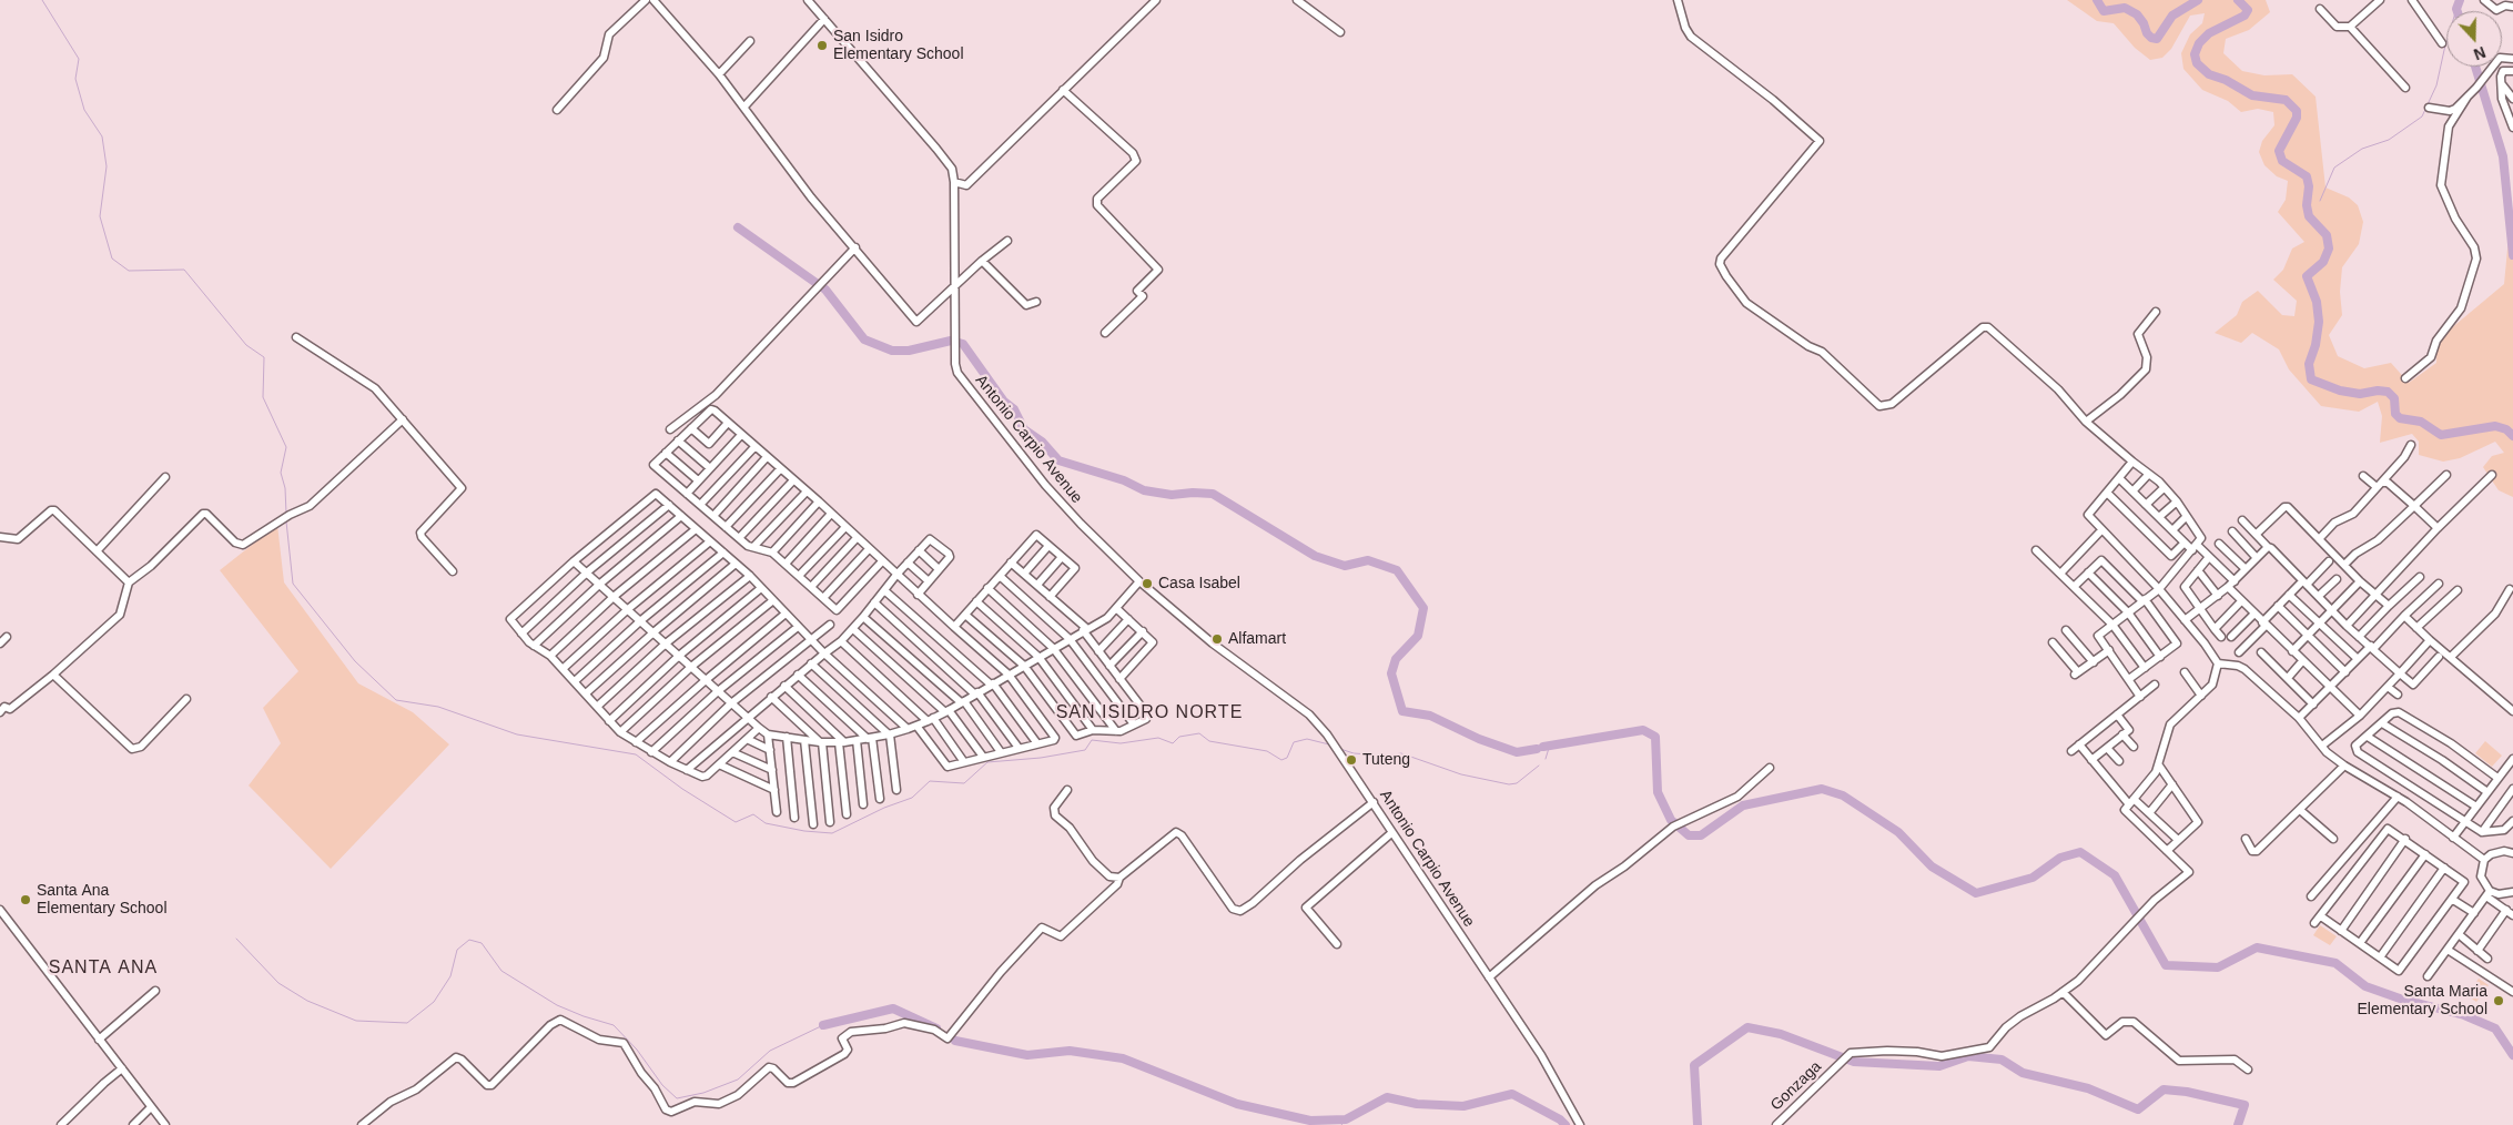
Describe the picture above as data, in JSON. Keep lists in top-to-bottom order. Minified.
{"streets":{"street":["Antonio Carpio Avenue","Gonzaga"]},"districts":["SAN ISIDRO NORTE","SANTA ANA"],"places":["San Isidro Elementary School","Casa Isabel","Alfamart","Tuteng","Santa Ana Elementary School","Santa Maria Elementary School"],"north":"bottom"}
